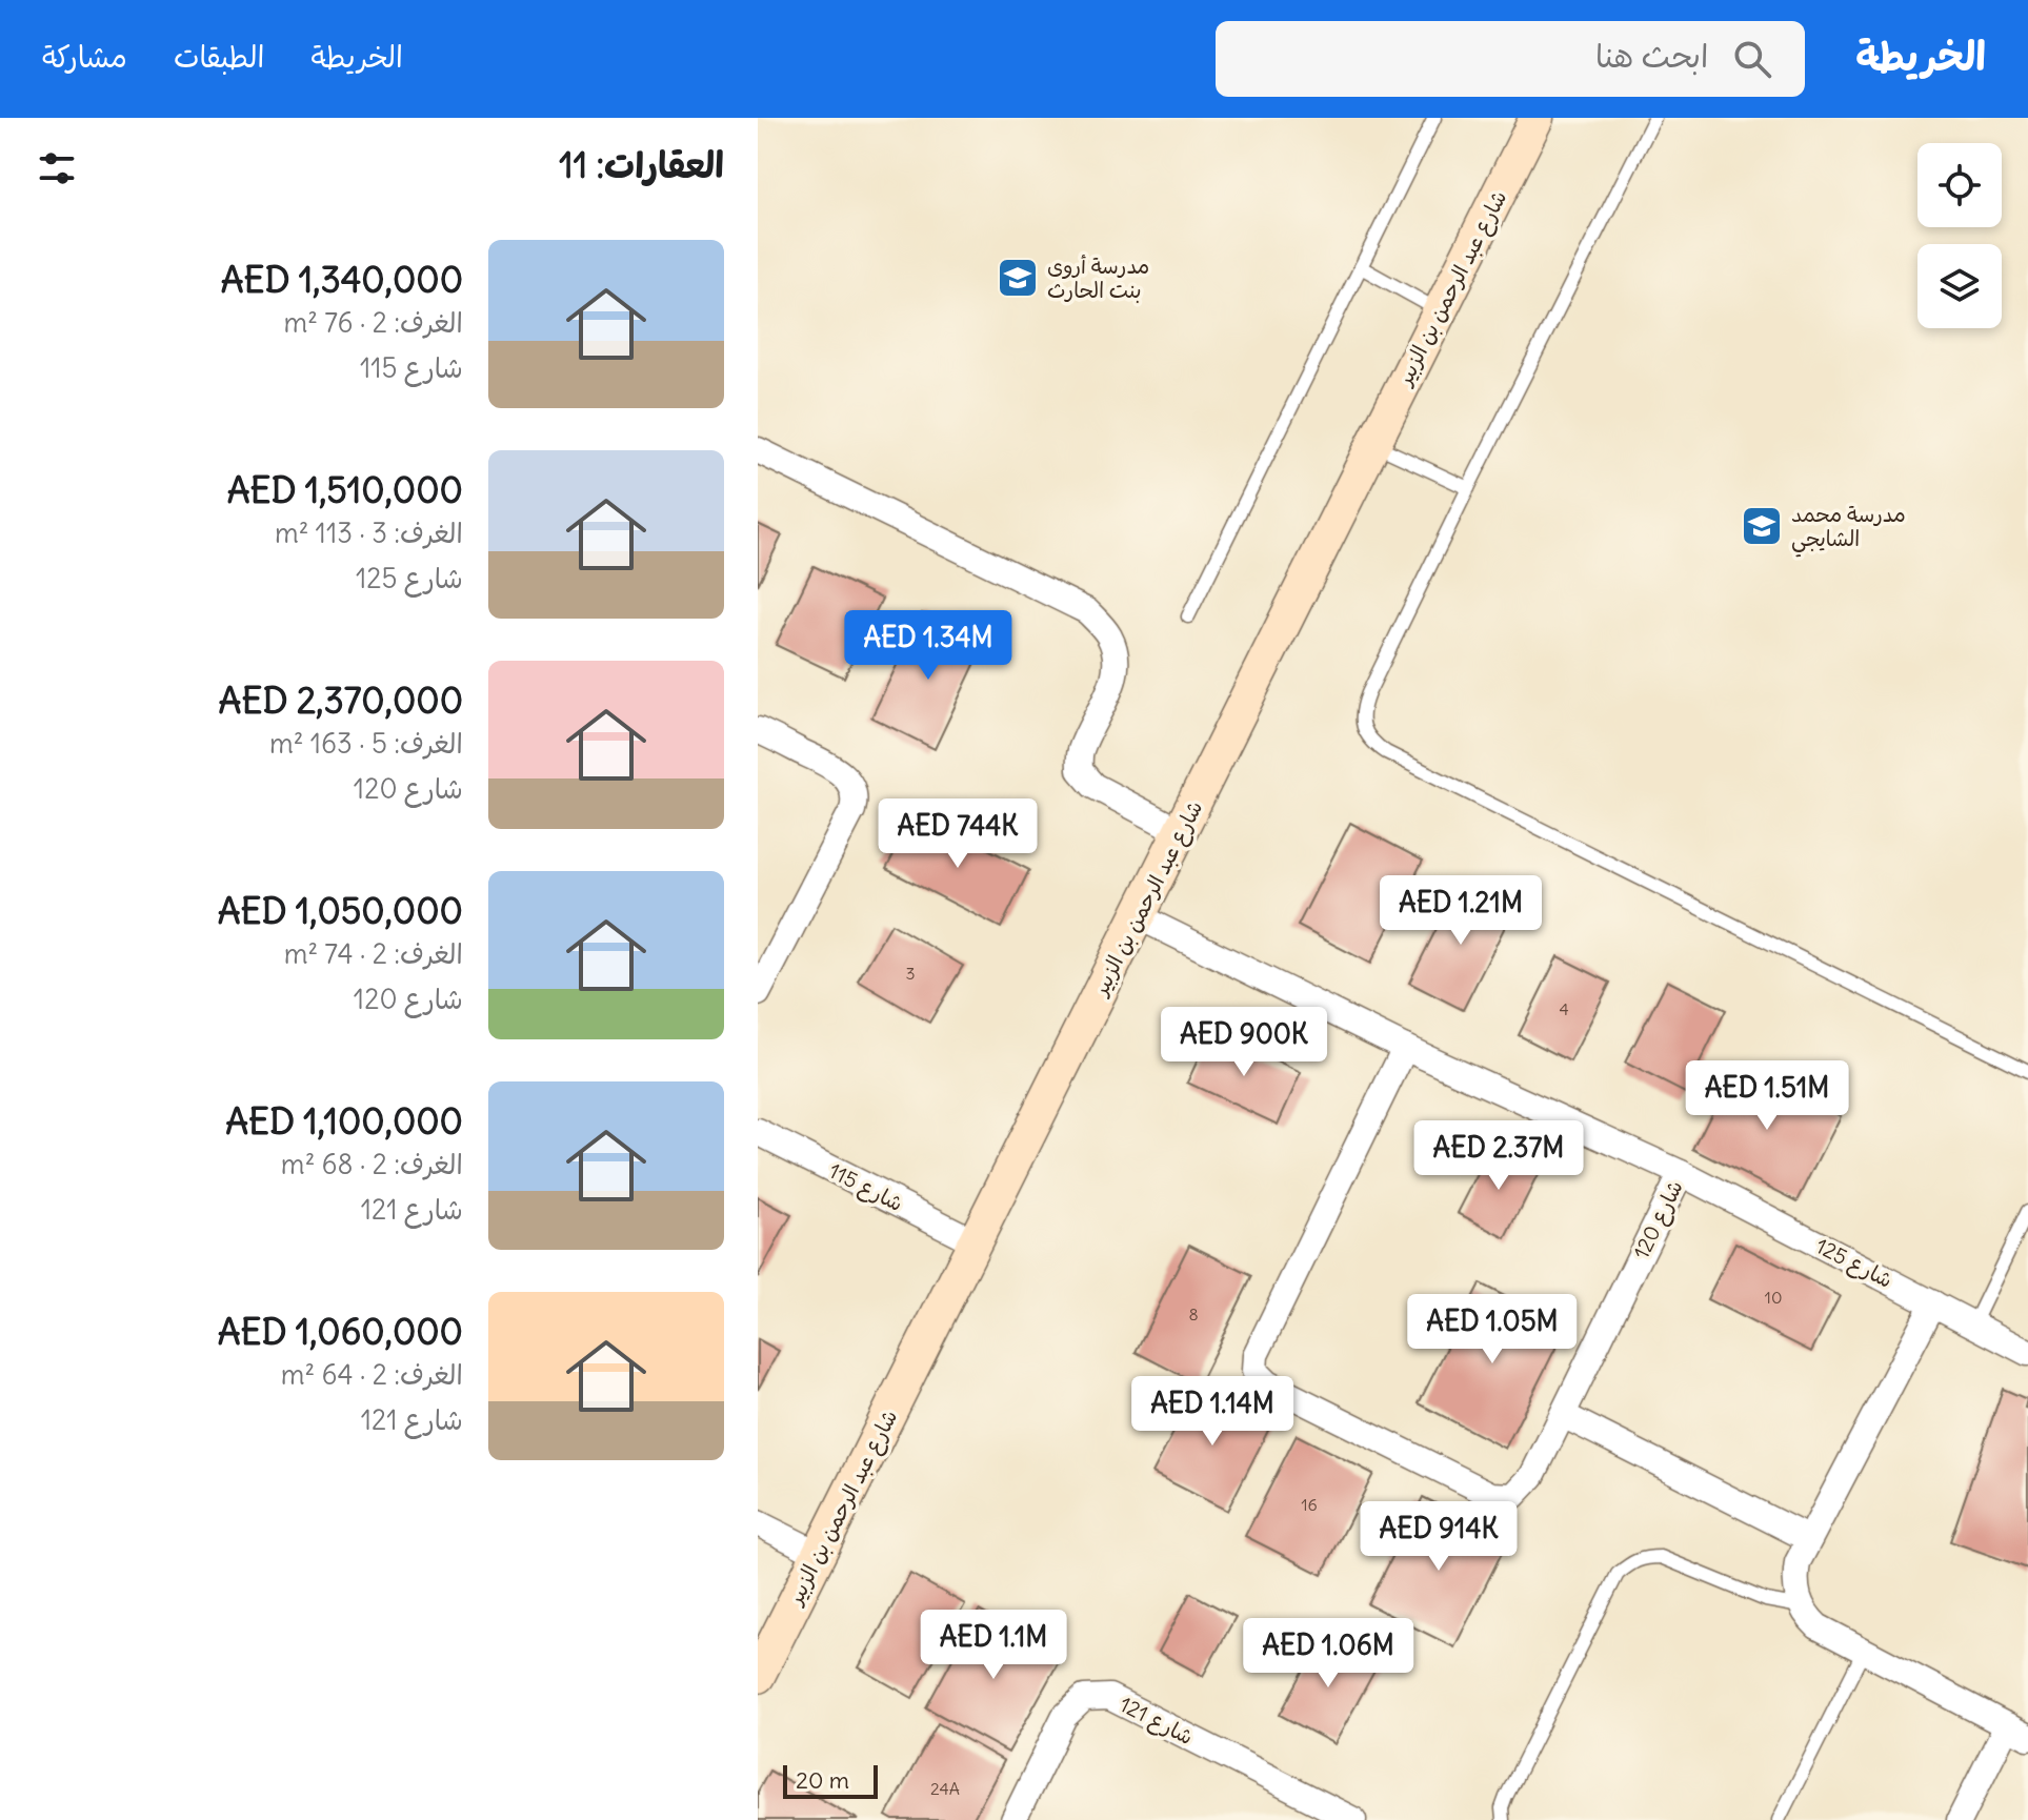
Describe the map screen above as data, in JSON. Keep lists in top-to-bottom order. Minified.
{"streets":{"street":["شارع عبد الرحمن بن الزبير","شارع 115","شارع 120","شارع 125","شارع 121"]},"crossings":[["شارع عبد الرحمن بن الزبير","شارع 115"],["شارع عبد الرحمن بن الزبير","شارع 120"],["شارع 120","شارع 125"]],"places":{"school or university":["مدرسة أروى بنت الحارث","مدرسة محمد الشايجي"]},"house_numbers":["3","4","10","8","16","24A"],"scale_bar":"20 m","page":{"header":"الخريطة","search":"ابحث هنا","nav":["الخريطة","الطبقات","مشاركة"],"heading":"العقارات: 11","list":[{"name":"AED 1,340,000","note":"الغرف: 2 · 76 m² · شارع 115"},{"name":"AED 1,510,000","note":"الغرف: 3 · 113 m² · شارع 125"},{"name":"AED 2,370,000","note":"الغرف: 5 · 163 m² · شارع 120"},{"name":"AED 1,050,000","note":"الغرف: 2 · 74 m² · شارع 120"},{"name":"AED 1,100,000","note":"الغرف: 2 · 68 m² · شارع 121"},{"name":"AED 1,060,000","note":"الغرف: 2 · 64 m² · شارع 121"}],"price":["AED 1.34M","AED 744K","AED 1.21M","AED 900K","AED 1.51M","AED 2.37M","AED 1.05M","AED 1.14M","AED 914K","AED 1.1M","AED 1.06M"],"scale":"20 m"}}
